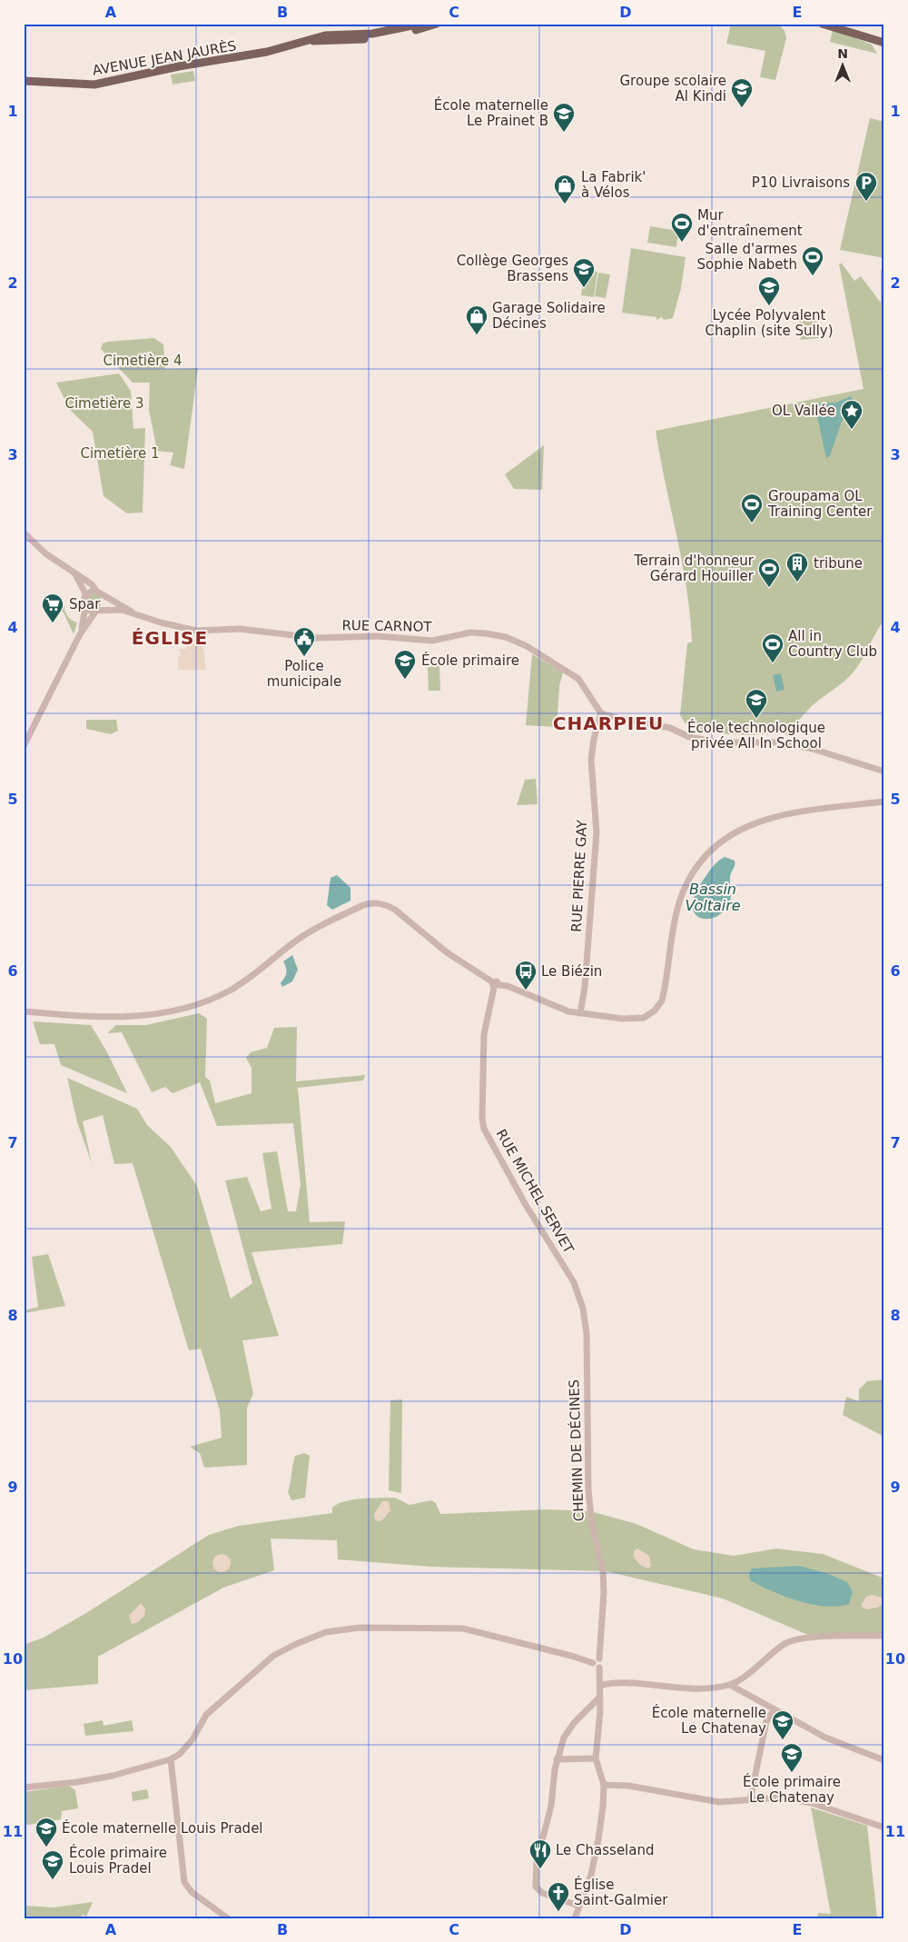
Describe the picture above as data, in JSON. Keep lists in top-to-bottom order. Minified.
{"streets":{"main road":["AVENUE JEAN JAURÈS"],"street":["RUE CARNOT","RUE PIERRE GAY","RUE MICHEL SERVET","CHEMIN DE DÉCINES"]},"crossings":[["RUE CARNOT","RUE PIERRE GAY"],["RUE MICHEL SERVET","CHEMIN DE DÉCINES"]],"districts":["ÉGLISE","CHARPIEU"],"water":["Bassin Voltaire"],"parks":["Cimetière 4","Cimetière 3","Cimetière 1"],"places":{"school or university":["Groupe scolaire Al Kindi","École maternelle Le Prainet B","Collège Georges Brassens","Lycée Polyvalent Chaplin (site Sully)","École primaire","École technologique privée All In School","École maternelle Le Chatenay","École primaire Le Chatenay","École maternelle Louis Pradel","École primaire Louis Pradel"],"parking":["P10 Livraisons"],"shop":["La Fabrik' à Vélos","Garage Solidaire Décines"],"sports":["Mur d'entraînement","Salle d'armes Sophie Nabeth","Groupama OL Training Center","Terrain d'honneur Gérard Houiller","All in Country Club"],"place":["OL Vallée"],"building":["tribune"],"supermarket":["Spar"],"public building":["Police municipale"],"bus stop":["Le Biézin"],"restaurant":["Le Chasseland"],"church":["Église Saint-Galmier"]},"north":"top","grid":{"columns":["A","B","C","D","E"],"rows":["1","2","3","4","5","6","7","8","9","10","11"]}}
